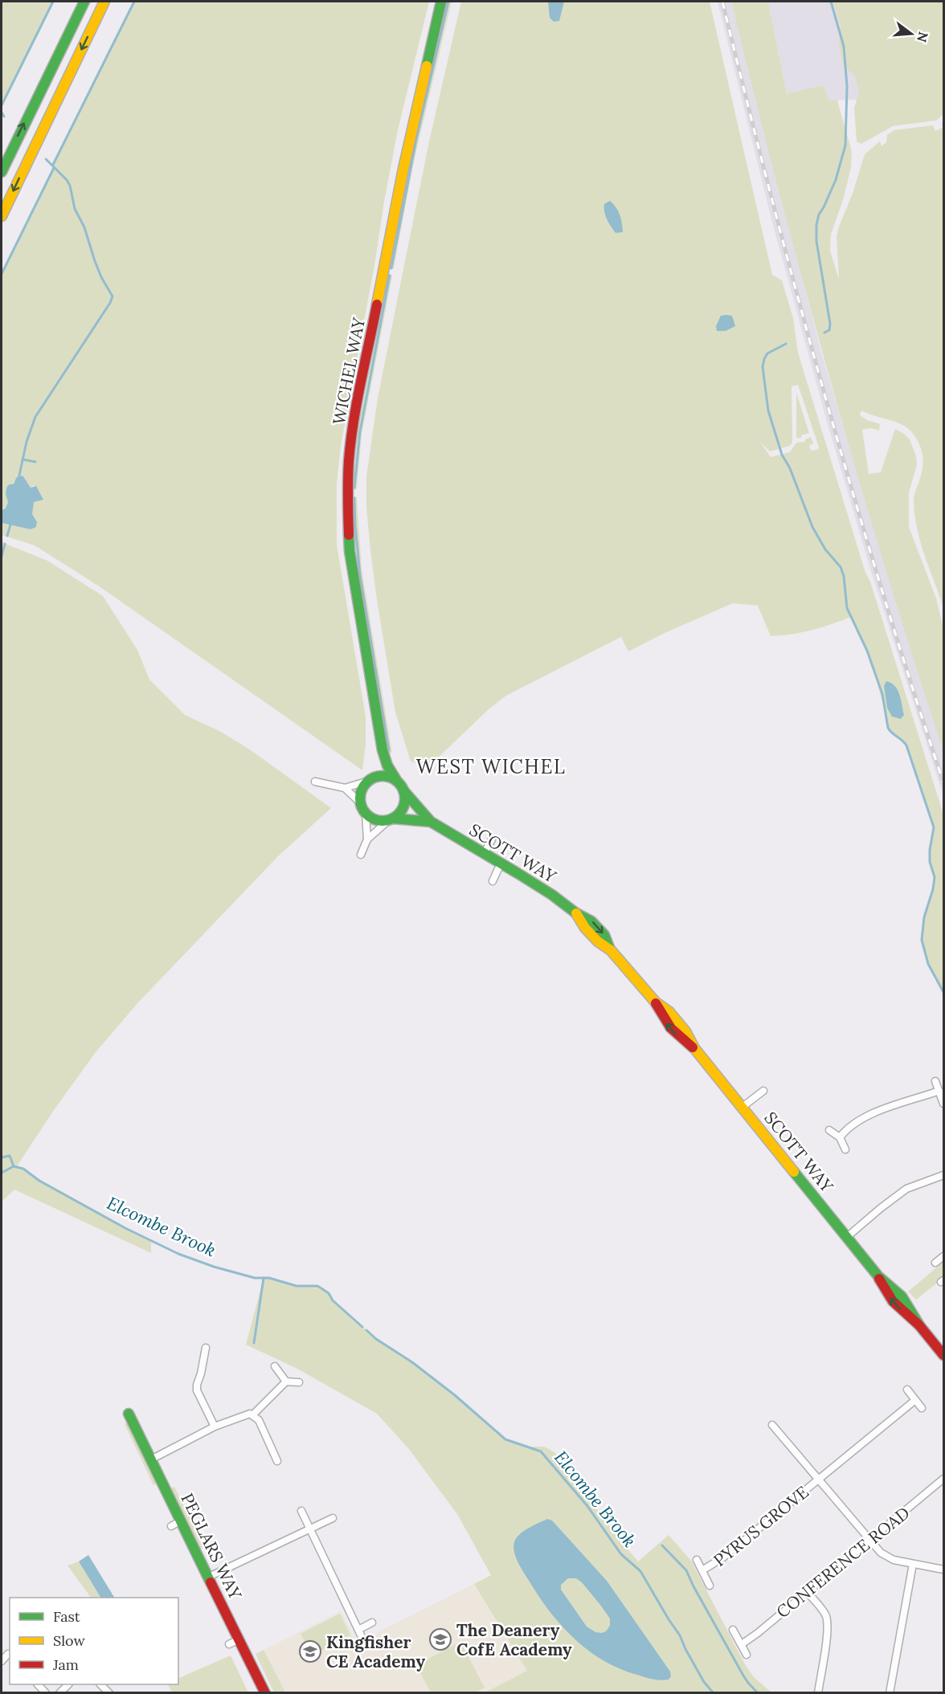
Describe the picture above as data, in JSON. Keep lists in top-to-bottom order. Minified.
{"streets":{"main road":["WICHEL WAY","SCOTT WAY","PEGLARS WAY"],"street":["PYRUS GROVE","CONFERENCE ROAD"]},"crossings":[["WICHEL WAY","SCOTT WAY"]],"districts":["WEST WICHEL"],"water":["Elcombe Brook"],"places":{"school or university":["The Deanery CofE Academy","Kingfisher CE Academy"]},"legend":["Fast","Slow","Jam"],"north":"right"}
